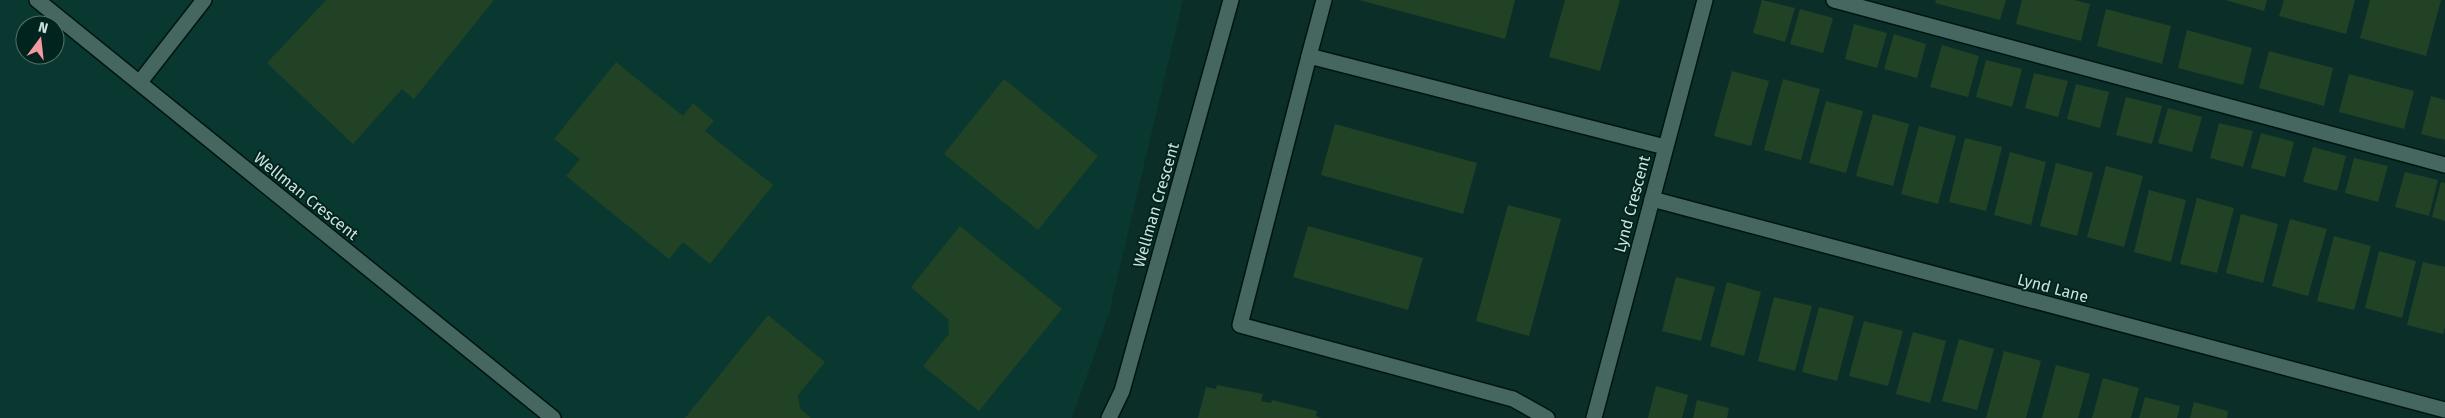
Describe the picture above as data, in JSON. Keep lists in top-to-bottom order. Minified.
{"streets":{"street":["Wellman Crescent","Lynd Crescent","Lynd Lane"]},"crossings":[["Lynd Crescent","Lynd Lane"]],"north":"top"}
